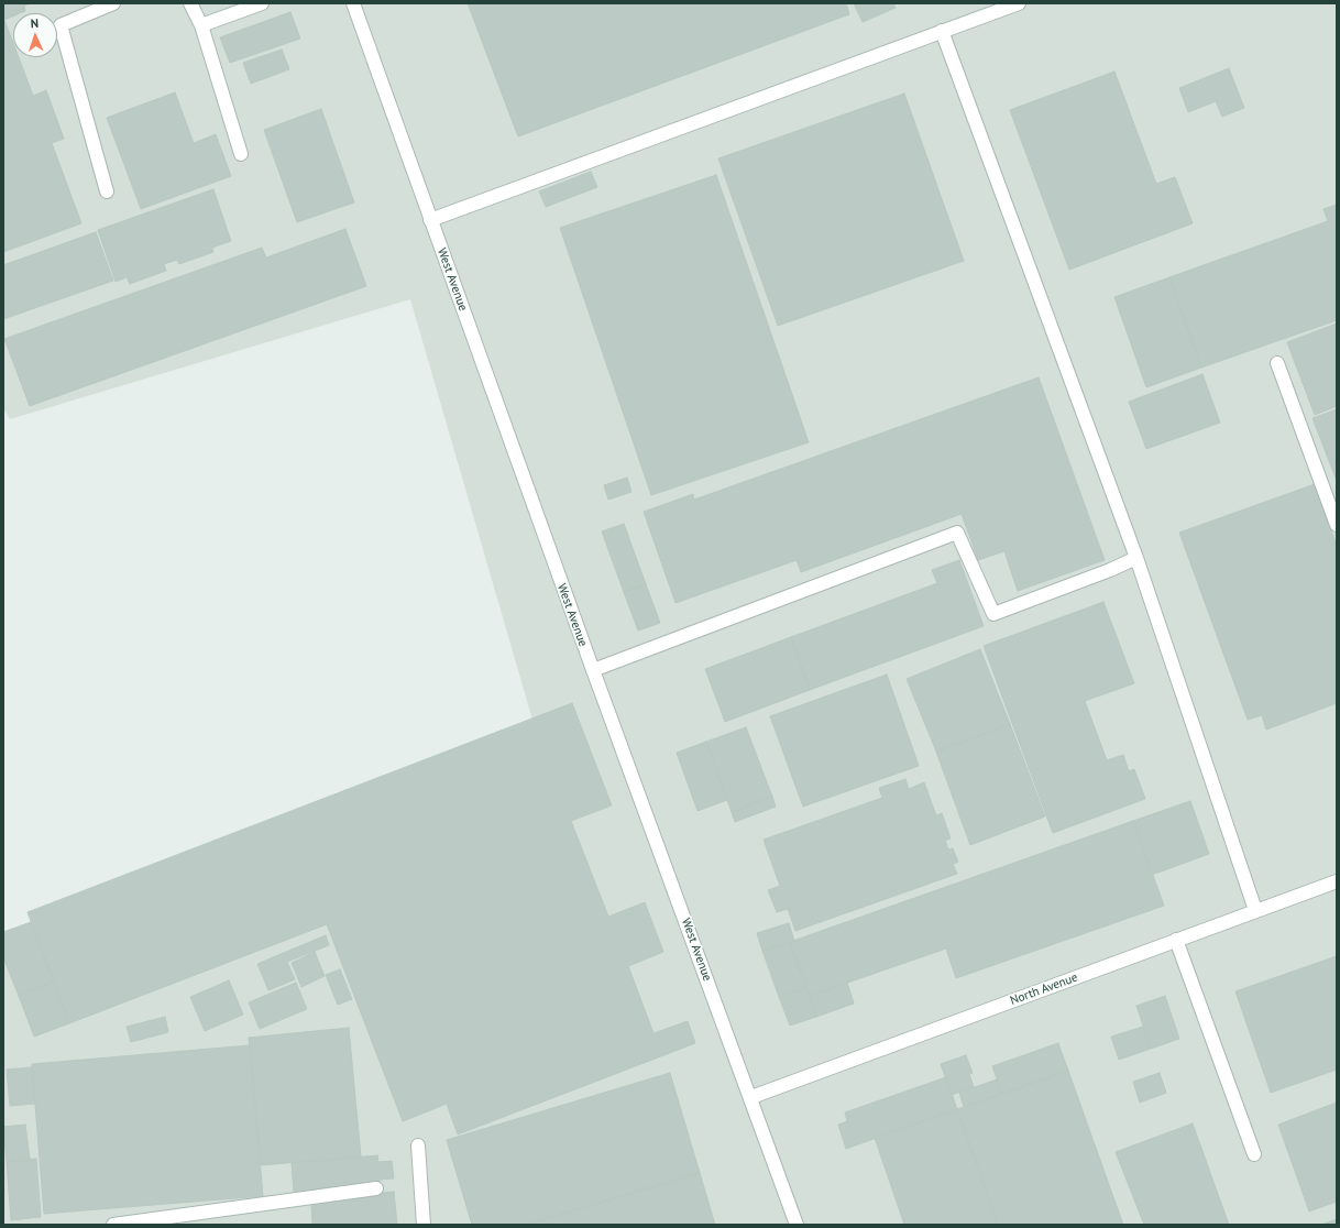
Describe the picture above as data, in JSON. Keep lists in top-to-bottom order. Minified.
{"streets":{"street":["West Avenue","North Avenue"]},"crossings":[["West Avenue","North Avenue"]],"north":"top"}
